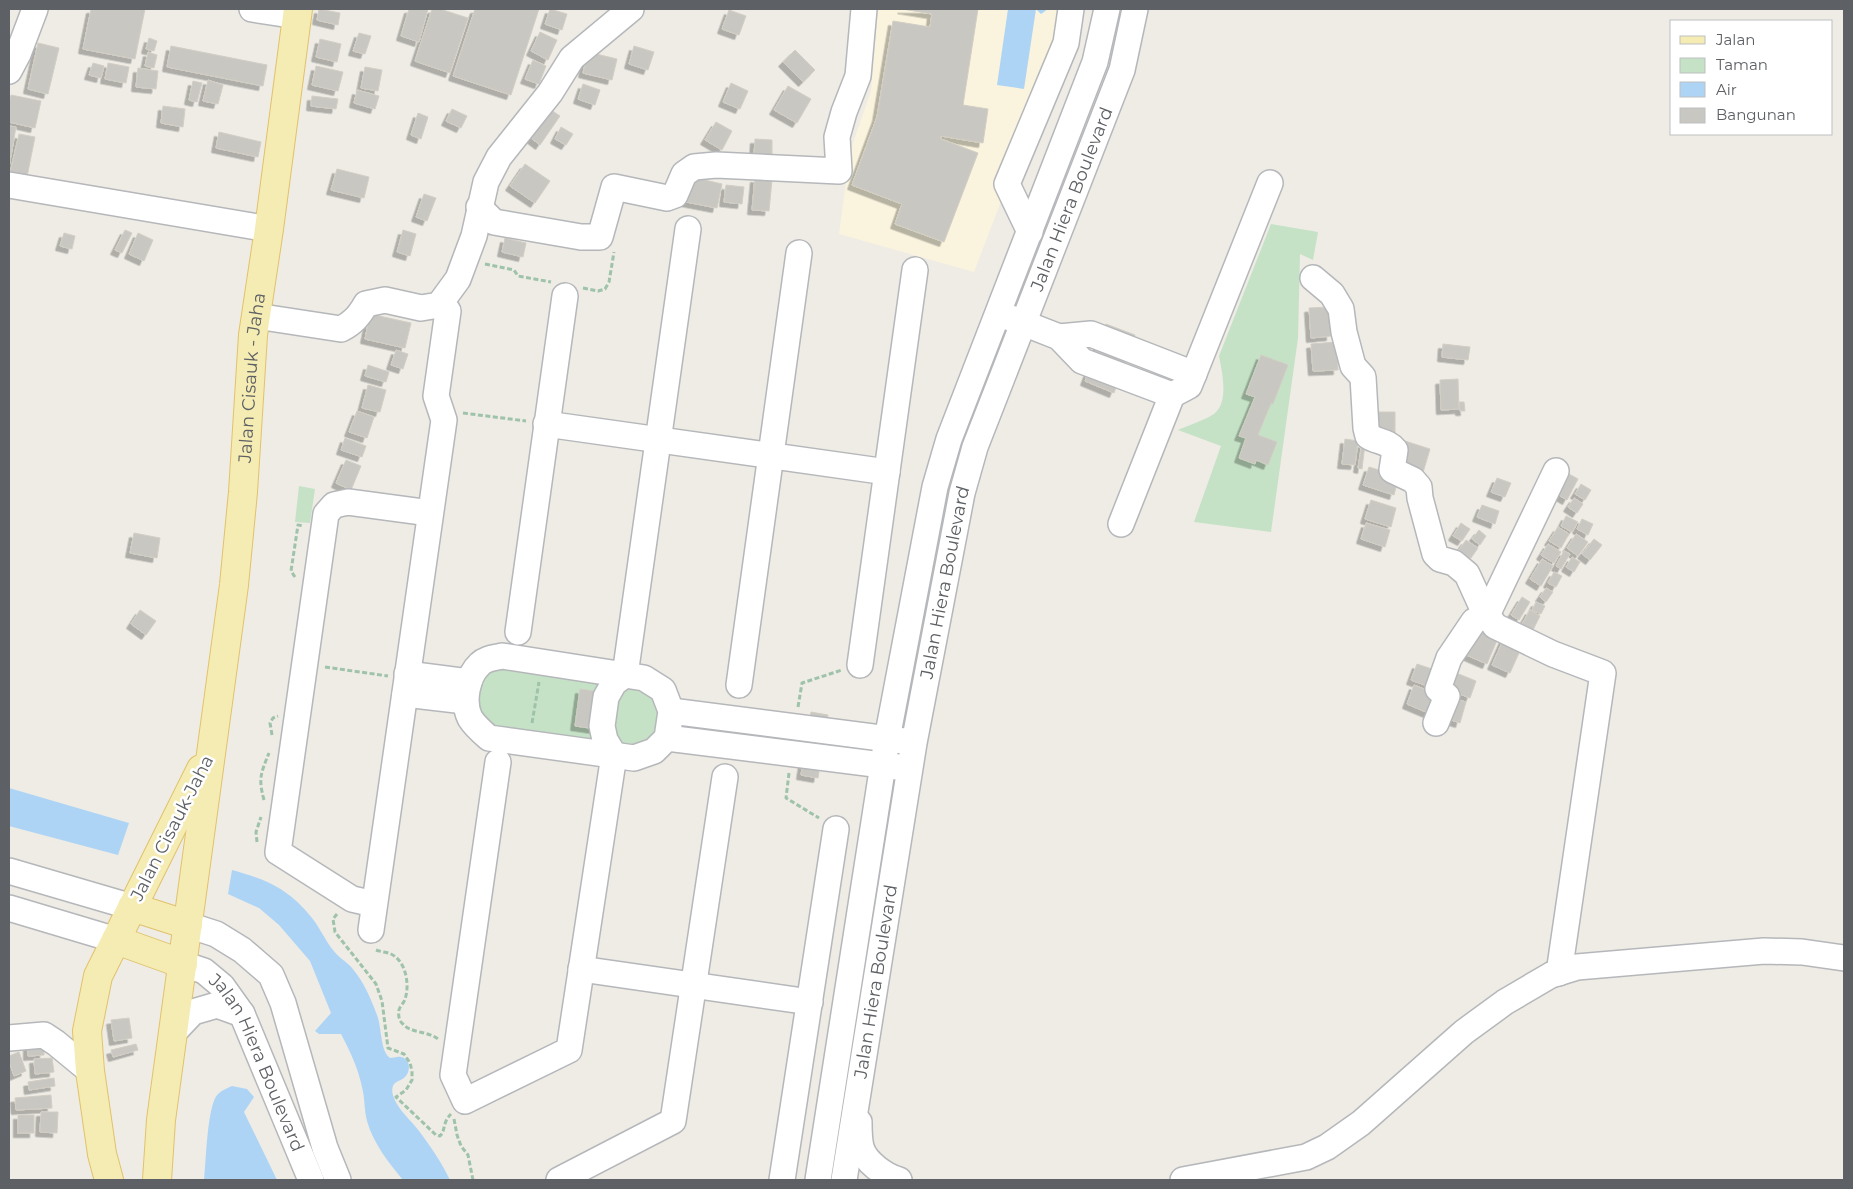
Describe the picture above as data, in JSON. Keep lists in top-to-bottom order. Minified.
{"streets":{"main road":["Jalan Cisauk - Jaha","Jalan Cisauk-Jaha"],"street":["Jalan Hiera Boulevard"]},"crossings":[["Jalan Hiera Boulevard","Jalan Cisauk-Jaha"],["Jalan Cisauk - Jaha","Jalan Cisauk-Jaha"]],"legend":["Jalan","Taman","Air","Bangunan"]}
